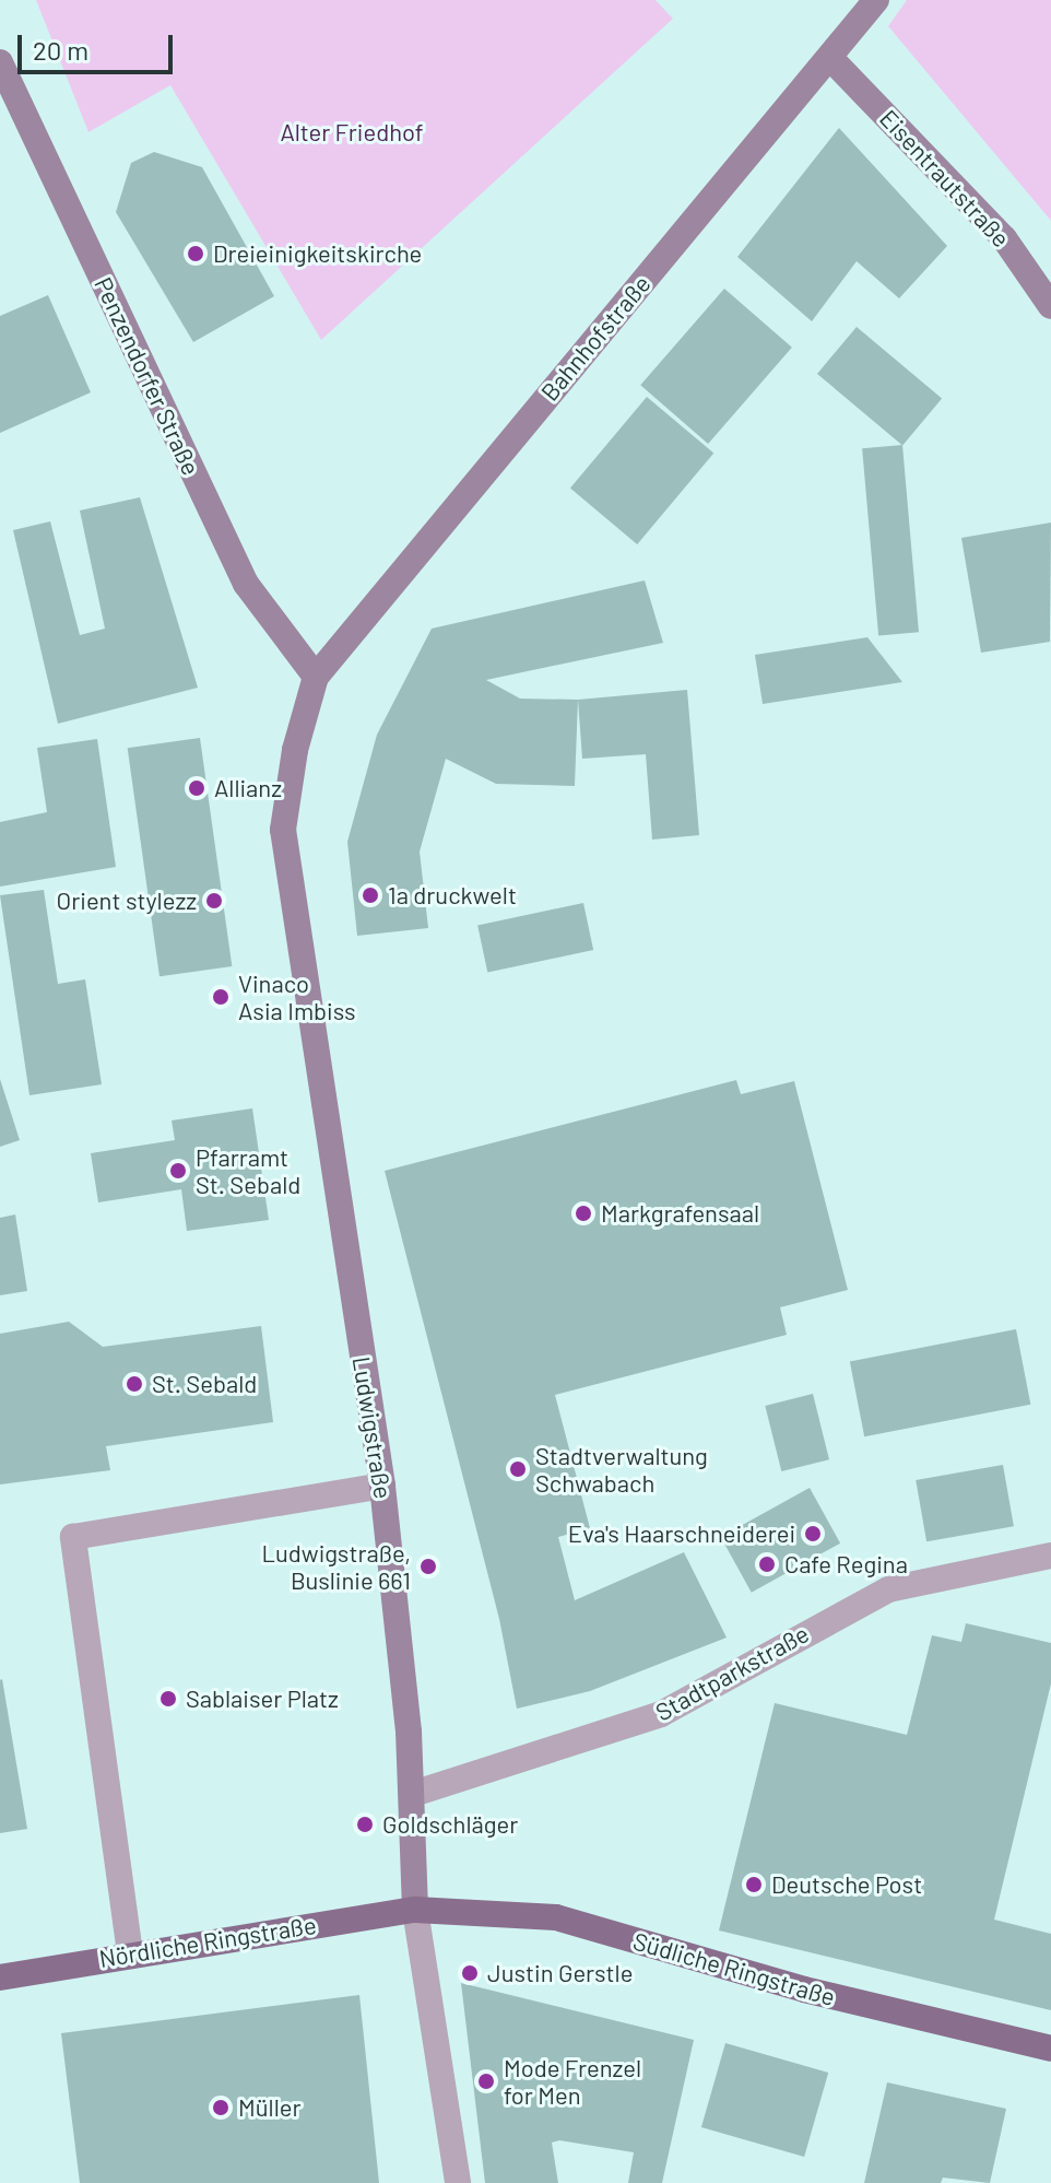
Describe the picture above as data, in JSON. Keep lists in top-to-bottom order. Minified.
{"streets":{"main road":["Eisentrautstraße","Bahnhofstraße","Penzendorfer Straße","Ludwigstraße","Nördliche Ringstraße","Südliche Ringstraße"],"street":["Stadtparkstraße"]},"crossings":[["Eisentrautstraße","Bahnhofstraße"],["Bahnhofstraße","Penzendorfer Straße"],["Bahnhofstraße","Ludwigstraße"],["Penzendorfer Straße","Ludwigstraße"],["Ludwigstraße","Stadtparkstraße"],["Ludwigstraße","Nördliche Ringstraße"],["Ludwigstraße","Südliche Ringstraße"],["Nördliche Ringstraße","Südliche Ringstraße"]],"parks":["Alter Friedhof"],"places":["Dreieinigkeitskirche","Allianz","1a druckwelt","Orient stylezz","Vinaco Asia Imbiss","Pfarramt St. Sebald","Markgrafensaal","St. Sebald","Stadtverwaltung Schwabach","Eva's Haarschneiderei","Cafe Regina","Ludwigstraße, Buslinie 661","Sablaiser Platz","Goldschläger","Deutsche Post","Justin Gerstle","Mode Frenzel for Men","Müller"],"scale_bar":"20 m"}
